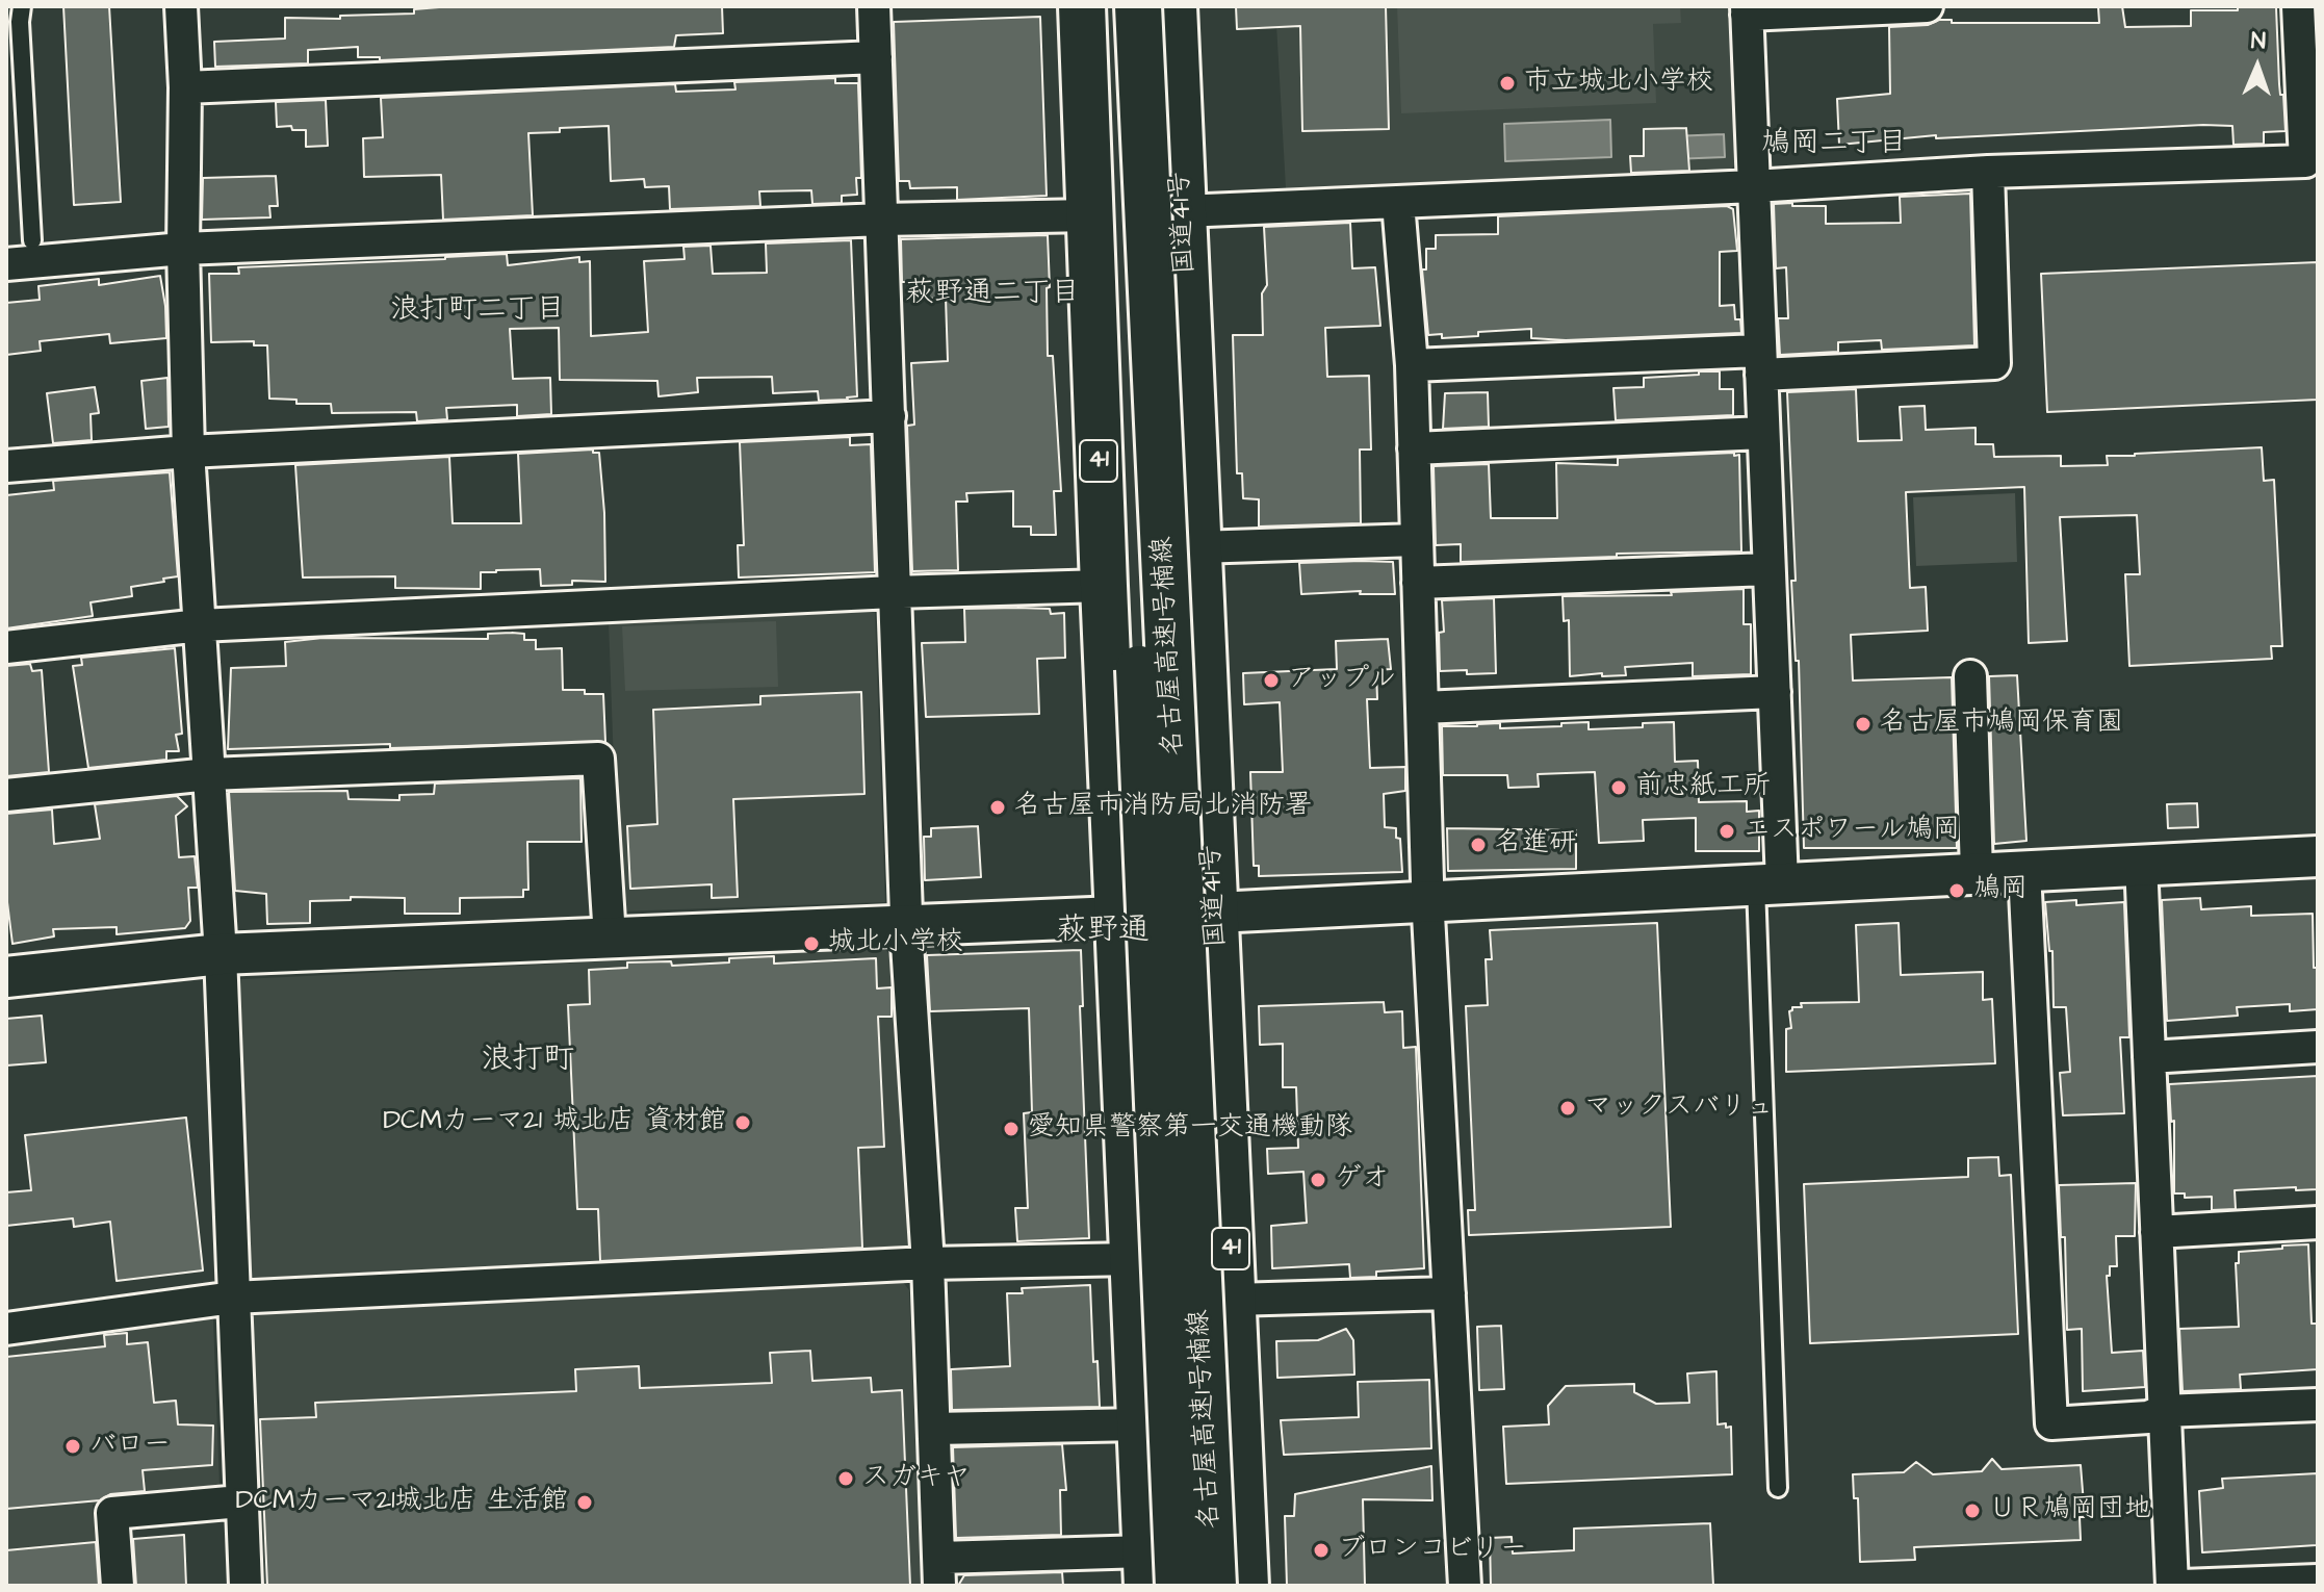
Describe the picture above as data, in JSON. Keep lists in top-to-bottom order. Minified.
{"streets":{"highway":["国道41号","41","名古屋高速1号楠線"]},"districts":["鳩岡二丁目","萩野通二丁目","浪打町二丁目","萩野通","浪打町"],"places":["市立城北小学校","アップル","名古屋市鳩岡保育園","前忠紙工所","名古屋市消防局北消防署","エスポワール鳩岡","名進研","鳩岡","城北小学校","マックスバリュ","DCMカーマ21 城北店 資材館","愛知県警察第一交通機動隊","ゲオ","バロー","スガキヤ","DCMカーマ21城北店 生活館","ＵＲ鳩岡団地","ブロンコビリー"],"north":"top"}
